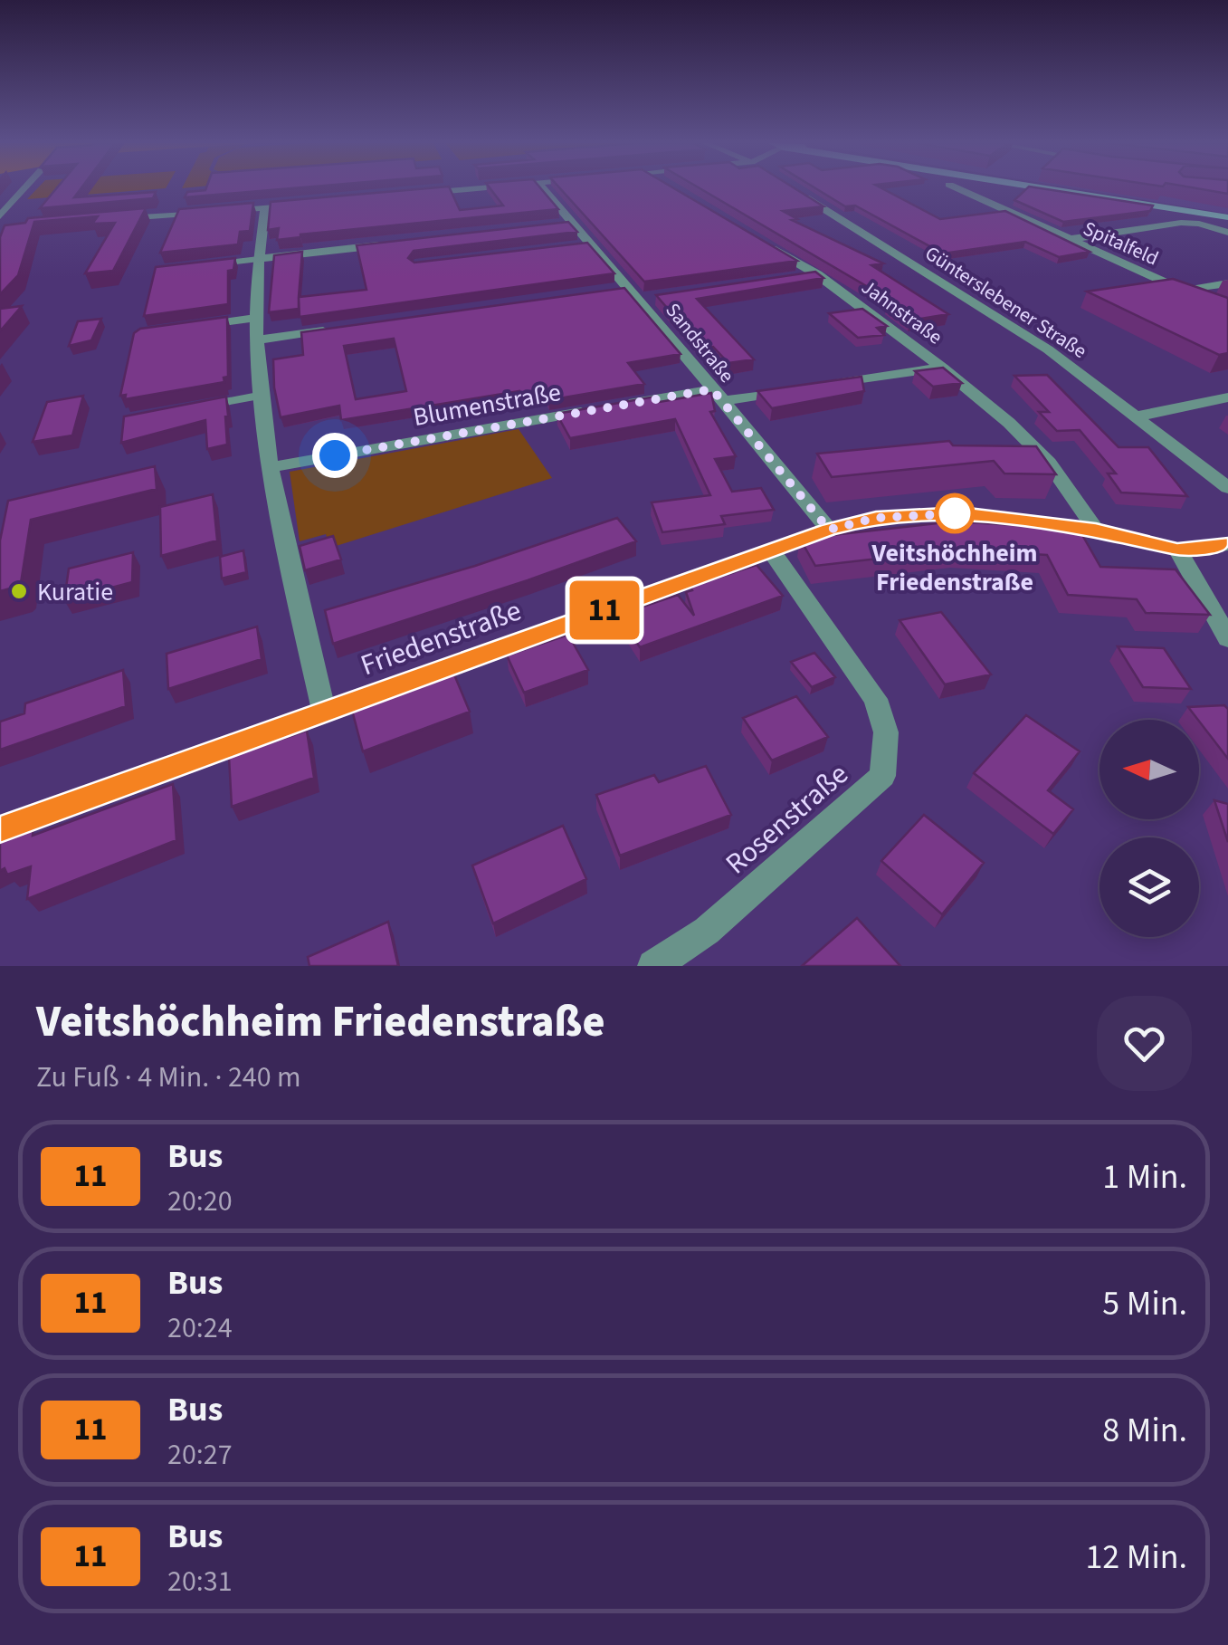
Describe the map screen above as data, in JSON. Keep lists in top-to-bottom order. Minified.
{"streets":{"street":["Spitalfeld","Günterslebener Straße","Jahnstraße","Sandstraße","Blumenstraße","Friedenstraße","Rosenstraße"]},"crossings":[["Jahnstraße","Friedenstraße"],["Sandstraße","Blumenstraße"],["Sandstraße","Friedenstraße"],["Friedenstraße","Rosenstraße"]],"places":["Veitshöchheim Friedenstraße","Kuratie"],"lines":["bus line 11"],"north":"left","page":{"on_map":"11","heading":["Veitshöchheim Friedenstraße","Zu Fuß · 4 Min. · 240 m"],"list":[{"mark":"11","name":"Bus","note":"20:20","value":"1 Min."},{"mark":"11","name":"Bus","note":"20:24","value":"5 Min."},{"mark":"11","name":"Bus","note":"20:27","value":"8 Min."},{"mark":"11","name":"Bus","note":"20:31","value":"12 Min."}]}}
